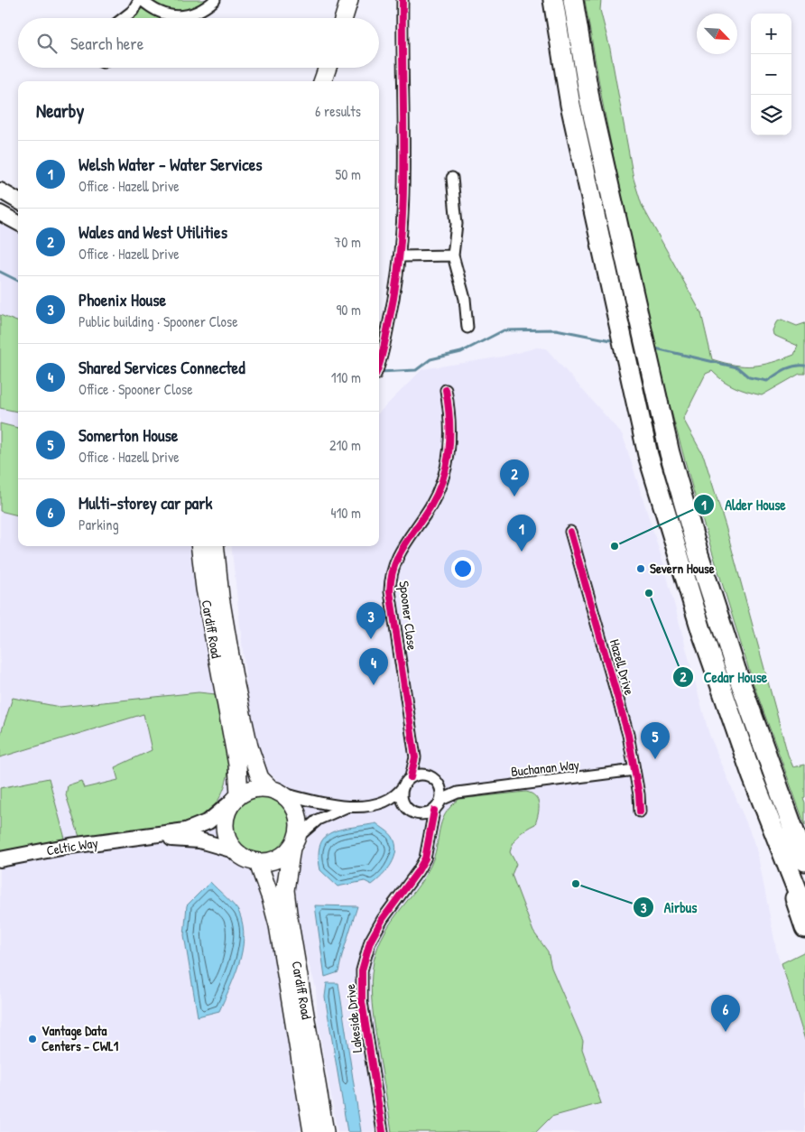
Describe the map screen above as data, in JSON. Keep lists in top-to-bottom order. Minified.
{"streets":{"main road":["Cardiff Road"],"street":["Spooner Close","Hazell Drive","Buchanan Way","Celtic Way","Lakeside Drive"]},"crossings":[["Spooner Close","Buchanan Way"],["Spooner Close","Lakeside Drive"],["Cardiff Road","Celtic Way"],["Hazell Drive","Buchanan Way"],["Buchanan Way","Lakeside Drive"]],"places":["Alder House","Severn House","Cedar House","Airbus","Vantage Data Centers - CWL1"],"north":"bottom right","page":{"map_buttons":["+","−"],"search":"Search here","heading":["Nearby","6 results"],"list":[{"mark":"1","name":"Welsh Water - Water Services","note":"Office · Hazell Drive","value":"50 m"},{"mark":"2","name":"Wales and West Utilities","note":"Office · Hazell Drive","value":"70 m"},{"mark":"3","name":"Phoenix House","note":"Public building · Spooner Close","value":"90 m"},{"mark":"4","name":"Shared Services Connected","note":"Office · Spooner Close","value":"110 m"},{"mark":"5","name":"Somerton House","note":"Office · Hazell Drive","value":"210 m"},{"mark":"6","name":"Multi-storey car park","note":"Parking","value":"410 m"}],"pins":["2","1","3","4","5","6"]}}
